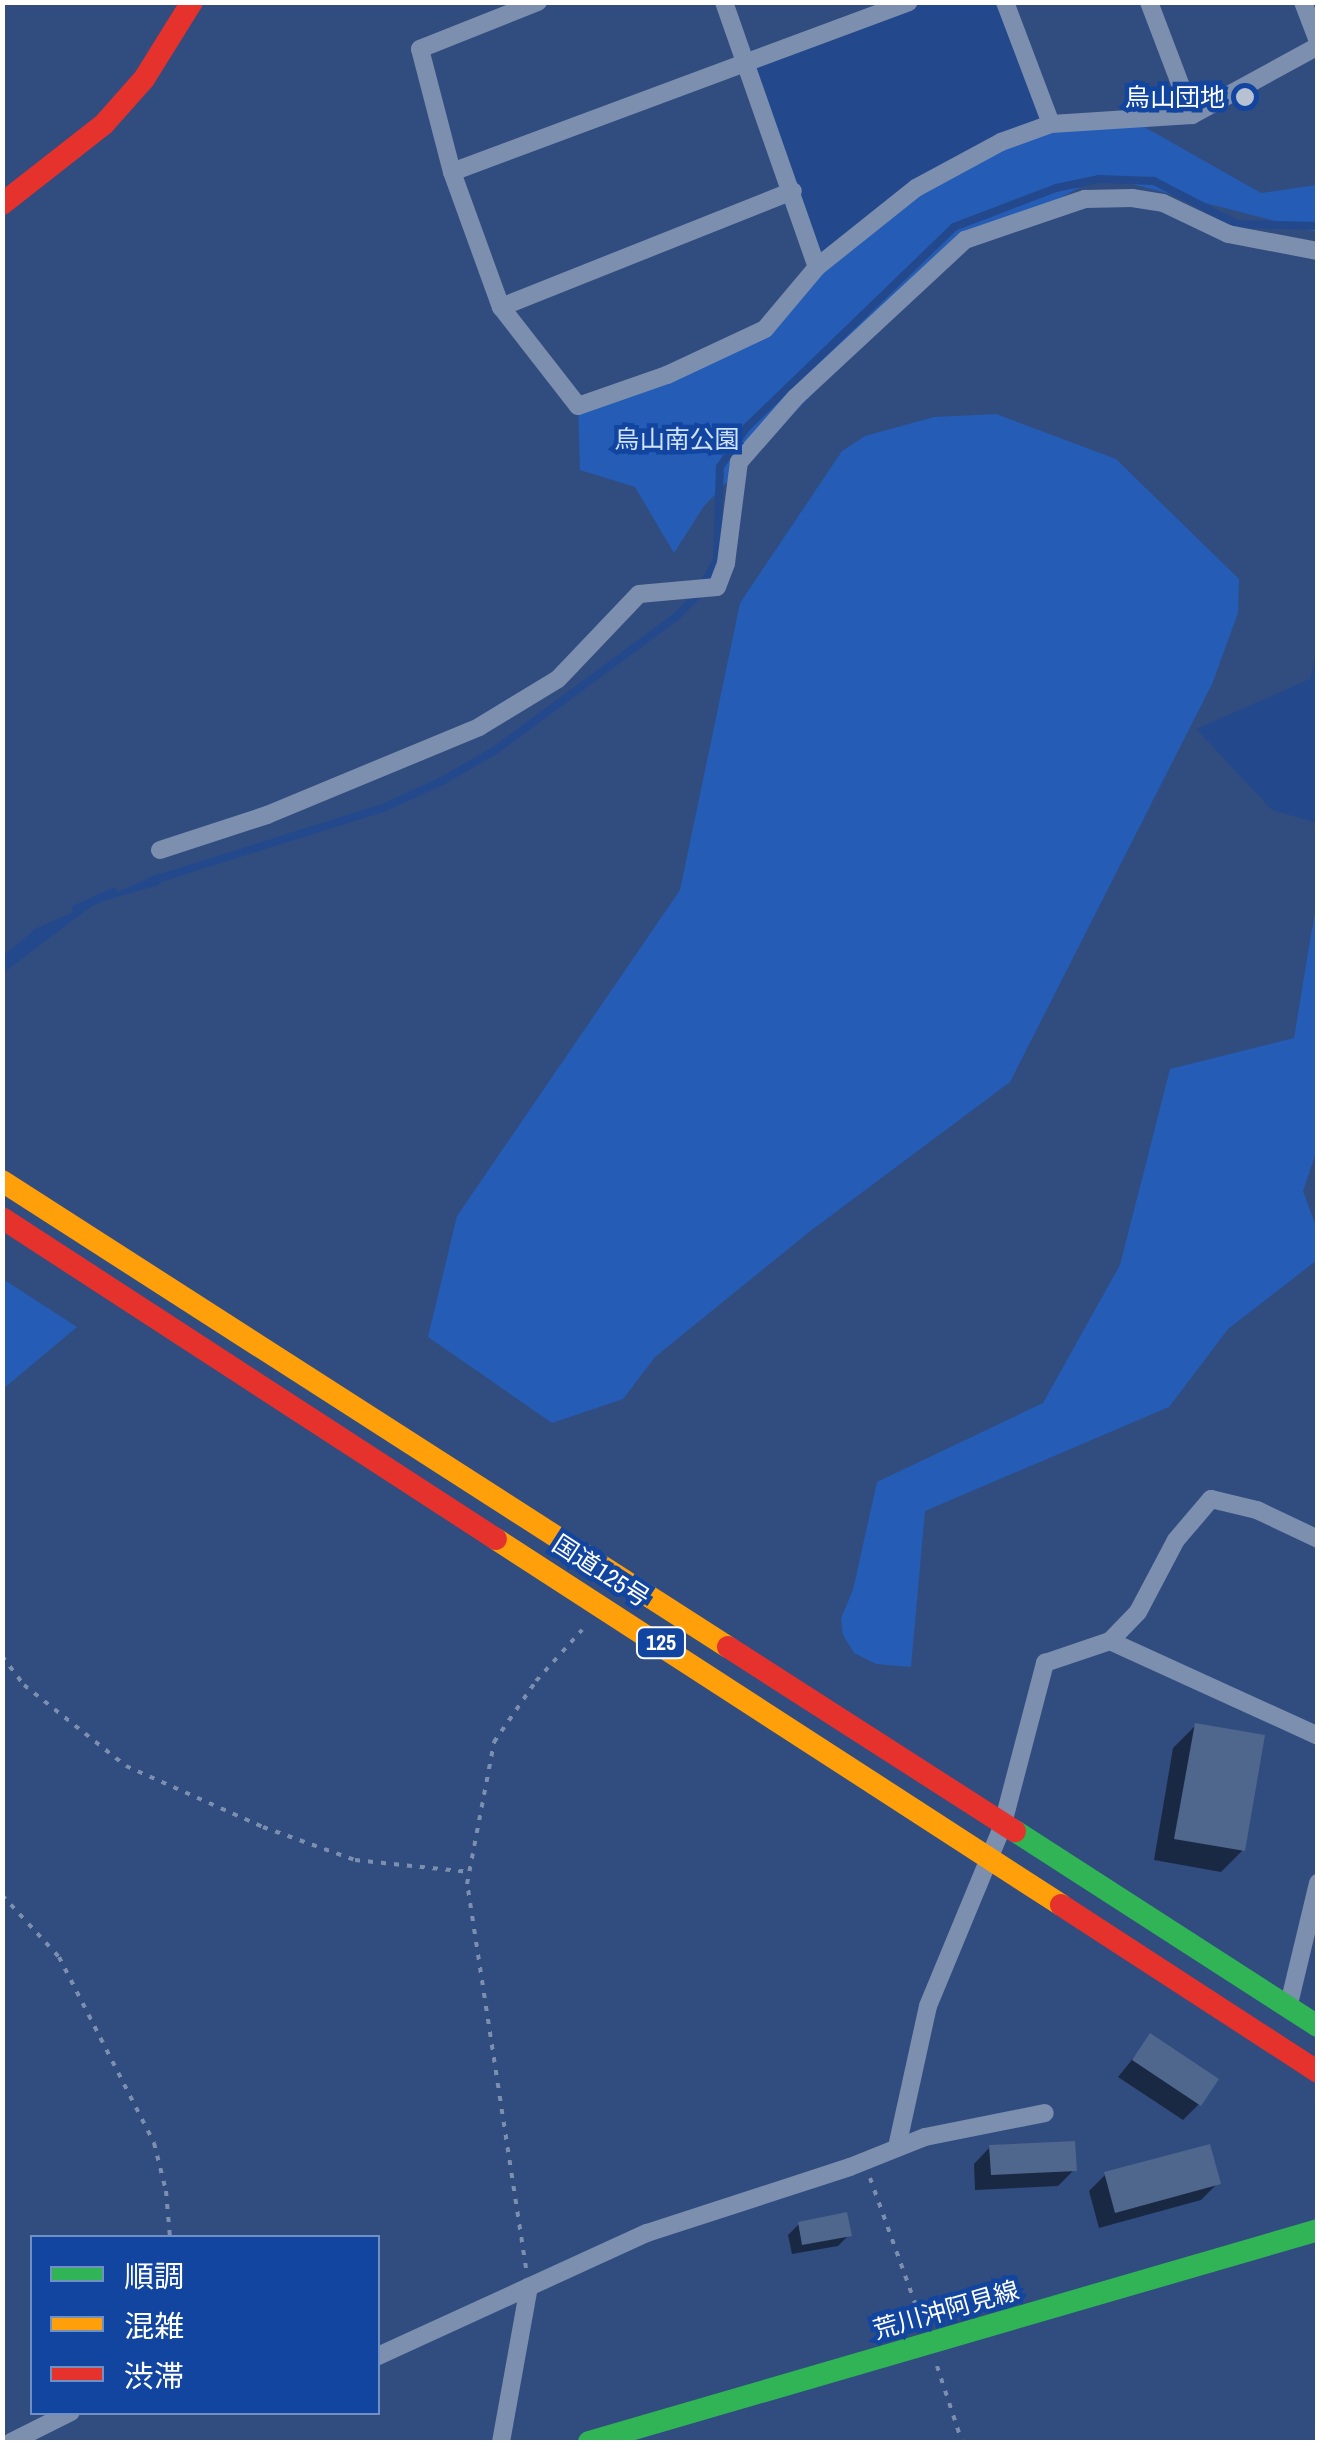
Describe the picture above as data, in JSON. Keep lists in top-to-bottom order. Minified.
{"streets":{"main road":["国道125号","125","荒川沖阿見線"]},"parks":["烏山南公園"],"places":["烏山団地"],"legend":["順調","混雑","渋滞"]}
